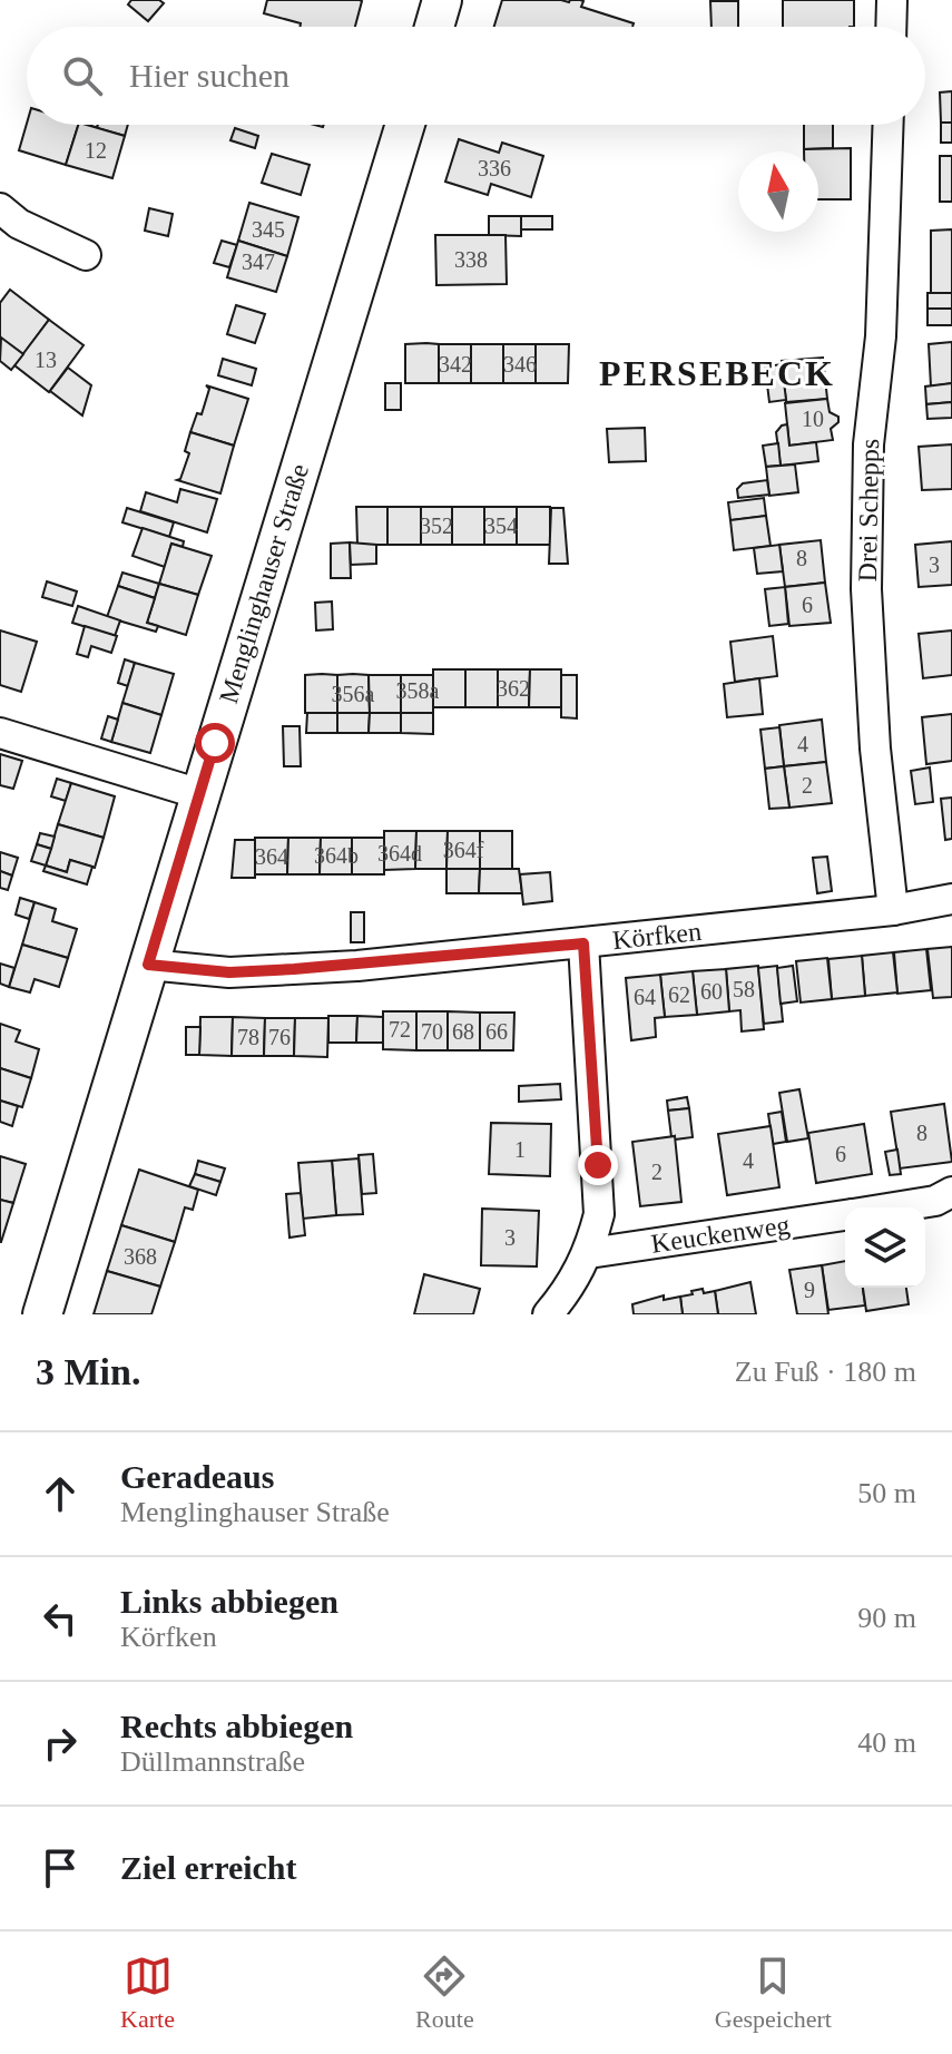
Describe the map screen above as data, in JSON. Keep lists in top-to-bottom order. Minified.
{"streets":{"street":["Drei Schepps","Menglinghauser Straße","Körfken","Keuckenweg"]},"crossings":[["Drei Schepps","Körfken"],["Menglinghauser Straße","Körfken"]],"districts":["PERSEBECK"],"house_numbers":["12","336","345","338","347","13","342","346","10","352","354","8","3","6","362","358a","356a","4","2","364f","364d","364b","364","58","60","62","64","72","70","68","66","78","76","8","1","6","4","2","3","368","9"],"north":"top","page":{"search":"Hier suchen","heading":["3 Min.","Zu Fuß · 180 m"],"list":[["Geradeaus","Menglinghauser Straße","50 m"],["Links abbiegen","Körfken","90 m"],["Rechts abbiegen","Düllmannstraße","40 m"],"Ziel erreicht"],"nav":["Karte","Route","Gespeichert"]}}
